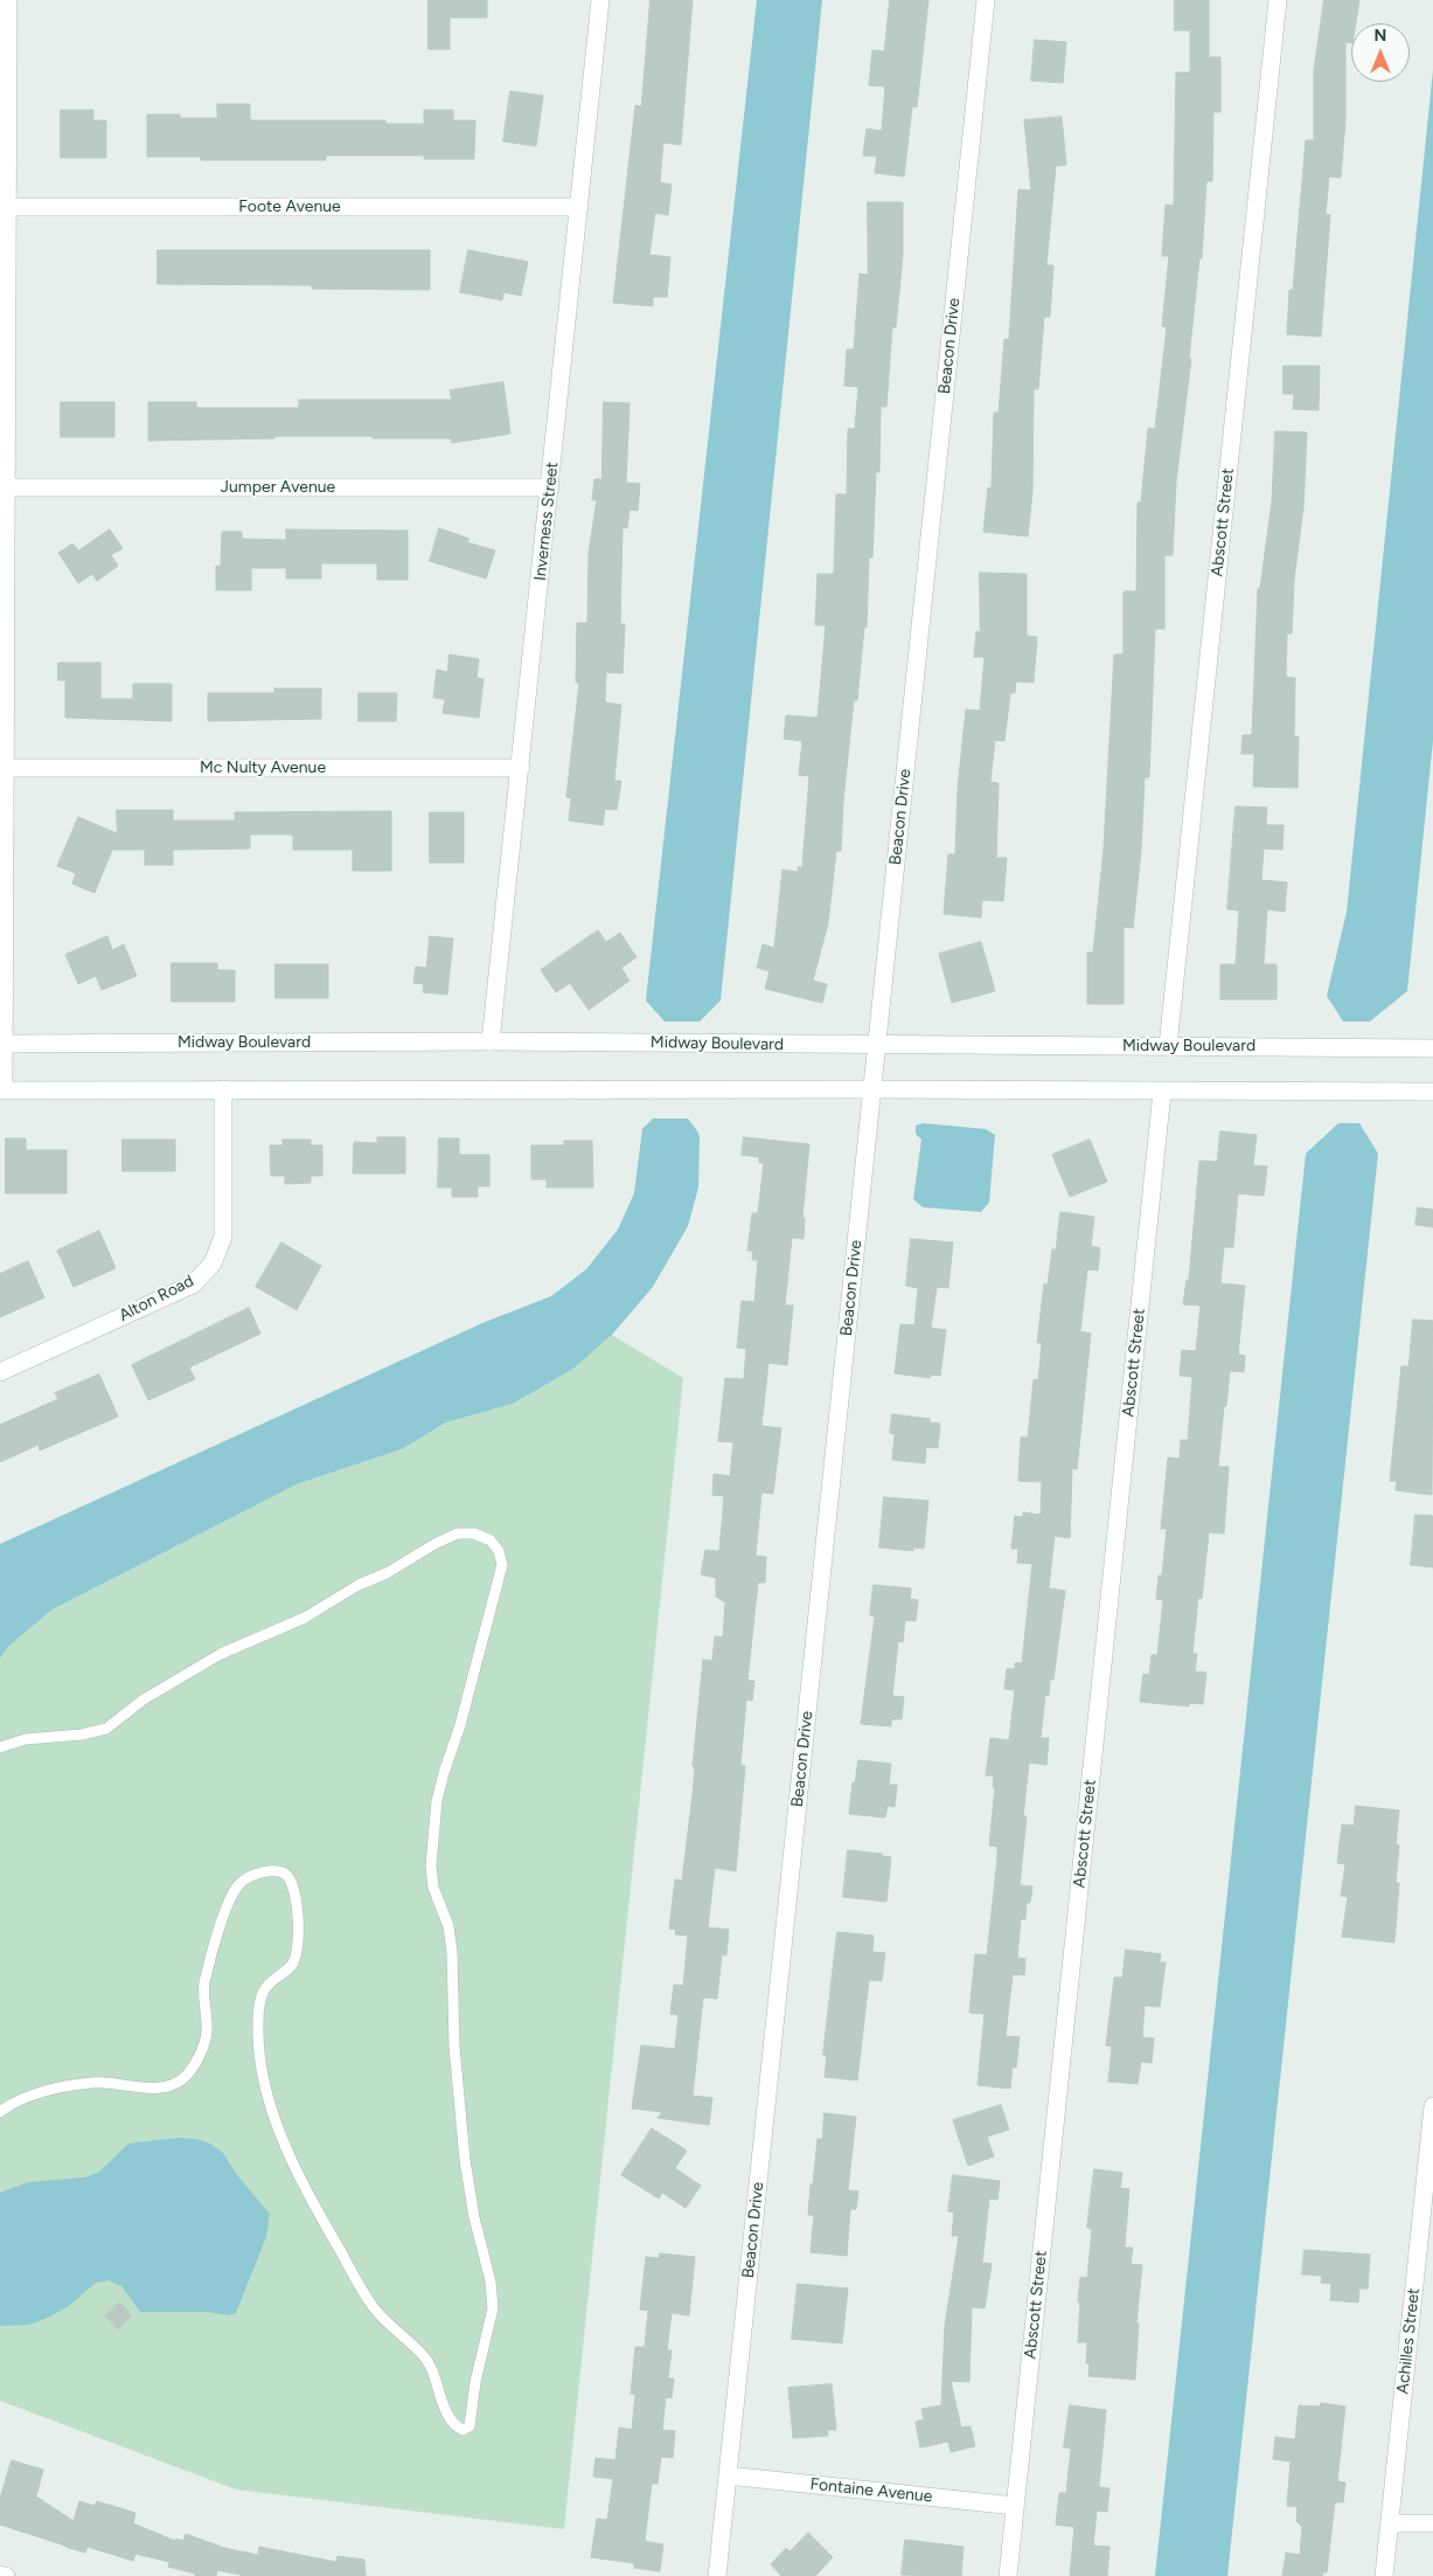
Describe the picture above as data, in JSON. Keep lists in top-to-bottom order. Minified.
{"streets":{"street":["Foote Avenue","Beacon Drive","Jumper Avenue","Inverness Street","Abscott Street","Mc Nulty Avenue","Midway Boulevard","Alton Road","Achilles Street","Fontaine Avenue"]},"crossings":[["Foote Avenue","Inverness Street"],["Beacon Drive","Midway Boulevard"],["Beacon Drive","Fontaine Avenue"],["Jumper Avenue","Inverness Street"],["Inverness Street","Mc Nulty Avenue"],["Inverness Street","Midway Boulevard"],["Abscott Street","Midway Boulevard"],["Abscott Street","Fontaine Avenue"]],"north":"top"}
